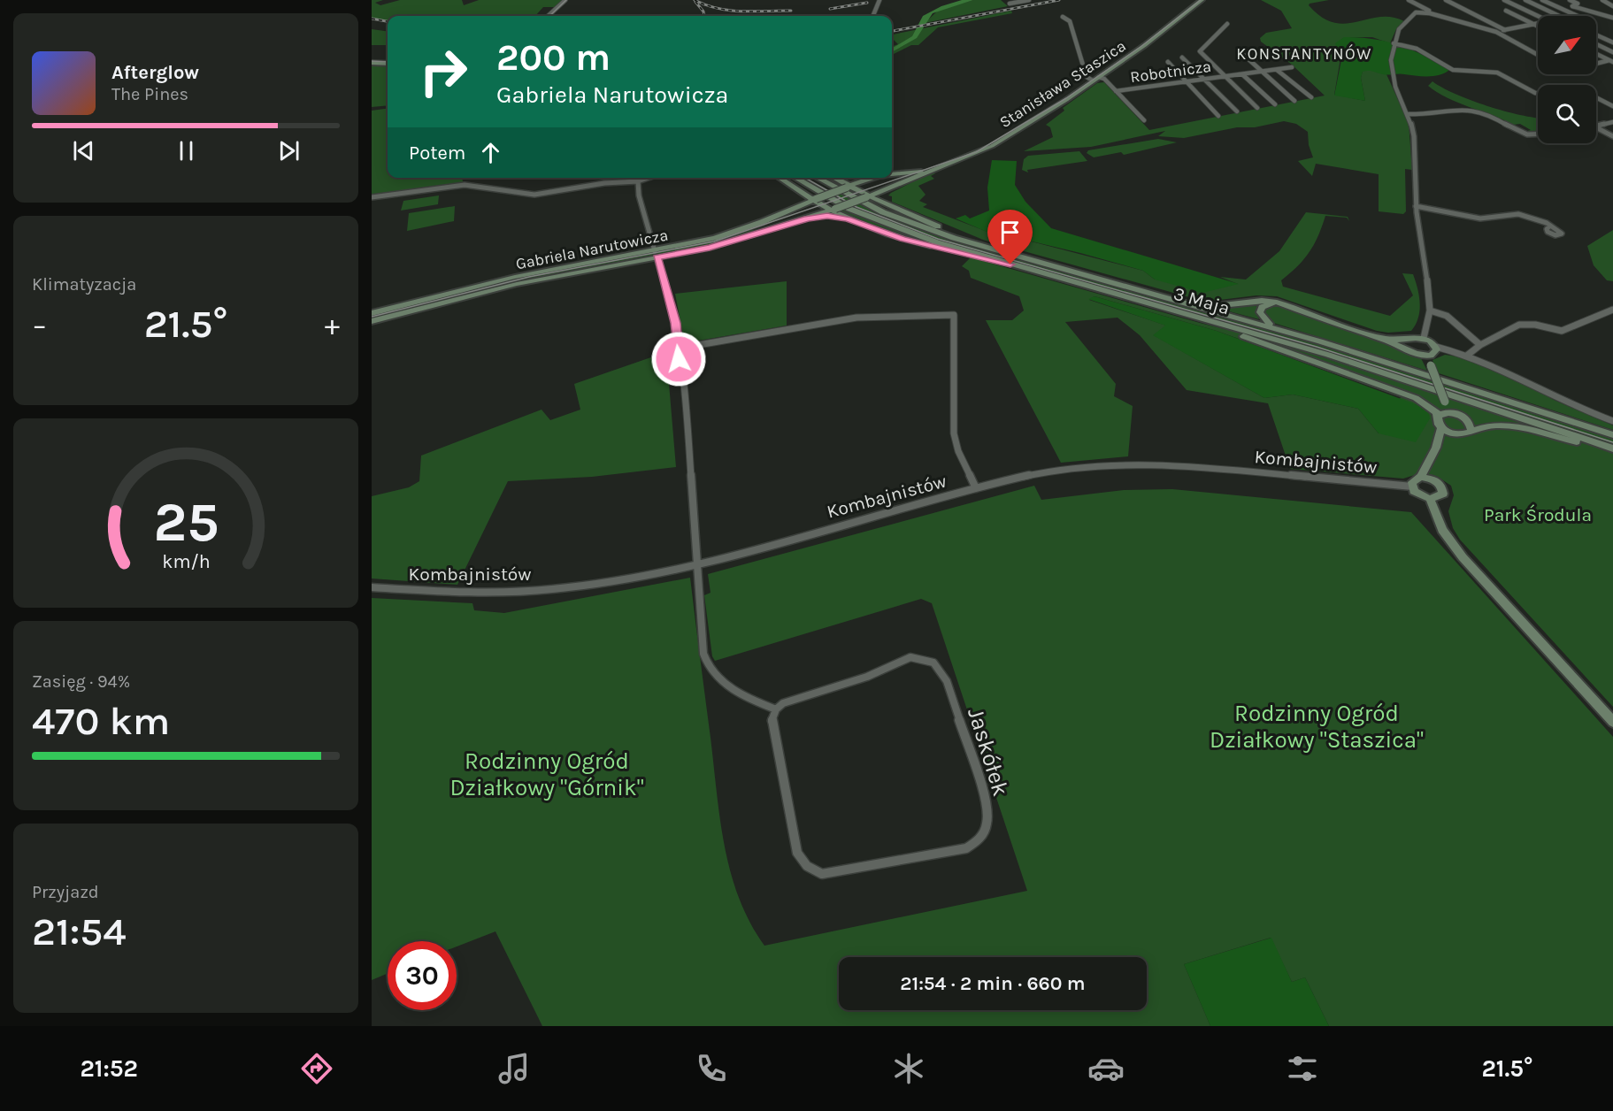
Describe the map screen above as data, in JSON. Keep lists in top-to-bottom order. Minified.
{"streets":{"main road":["Stanisława Staszica","Gabriela Narutowicza","3 Maja"],"street":["Robotnicza","Kombajnistów","Jaskółek"]},"crossings":[["Stanisława Staszica","Gabriela Narutowicza"]],"districts":["KONSTANTYNÓW"],"parks":["Park Środula","Rodzinny Ogród Działkowy \"Staszica\"","Rodzinny Ogród Działkowy \"Górnik\""],"north":"top right","page":{"turn":["200 m","Gabriela Narutowicza"],"song":["Afterglow","The Pines"],"then":"Potem","tile":["Klimatyzacja",["Zasięg · 94%","470 km"],["Przyjazd","21:54"]],"heat":["−","21.5°","+"],"limit":"30","trip":"21:54 · 2 min · 660 m","tabs":["21:52","21.5°"],"gauge":["25","km/h"]}}
